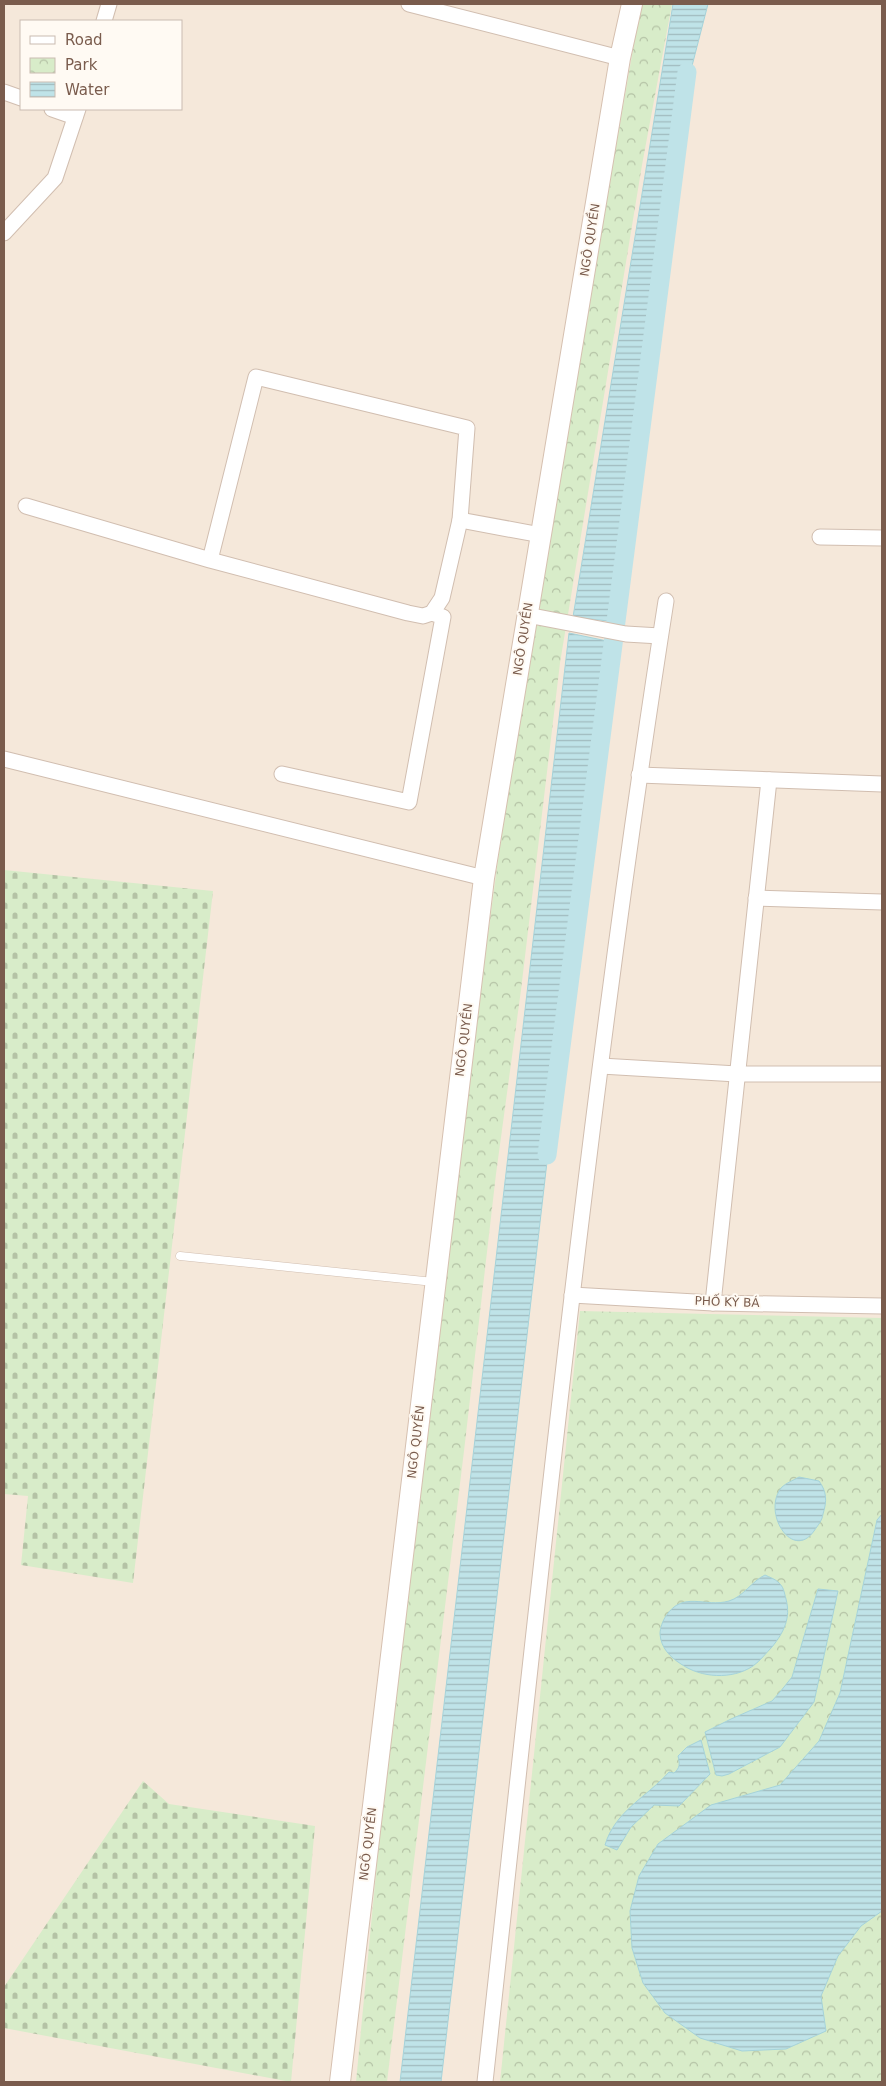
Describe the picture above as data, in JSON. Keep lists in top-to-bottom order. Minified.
{"streets":{"street":["NGÔ QUYỀN","PHỐ KỲ BÁ"]},"legend":["Road","Park","Water"]}
